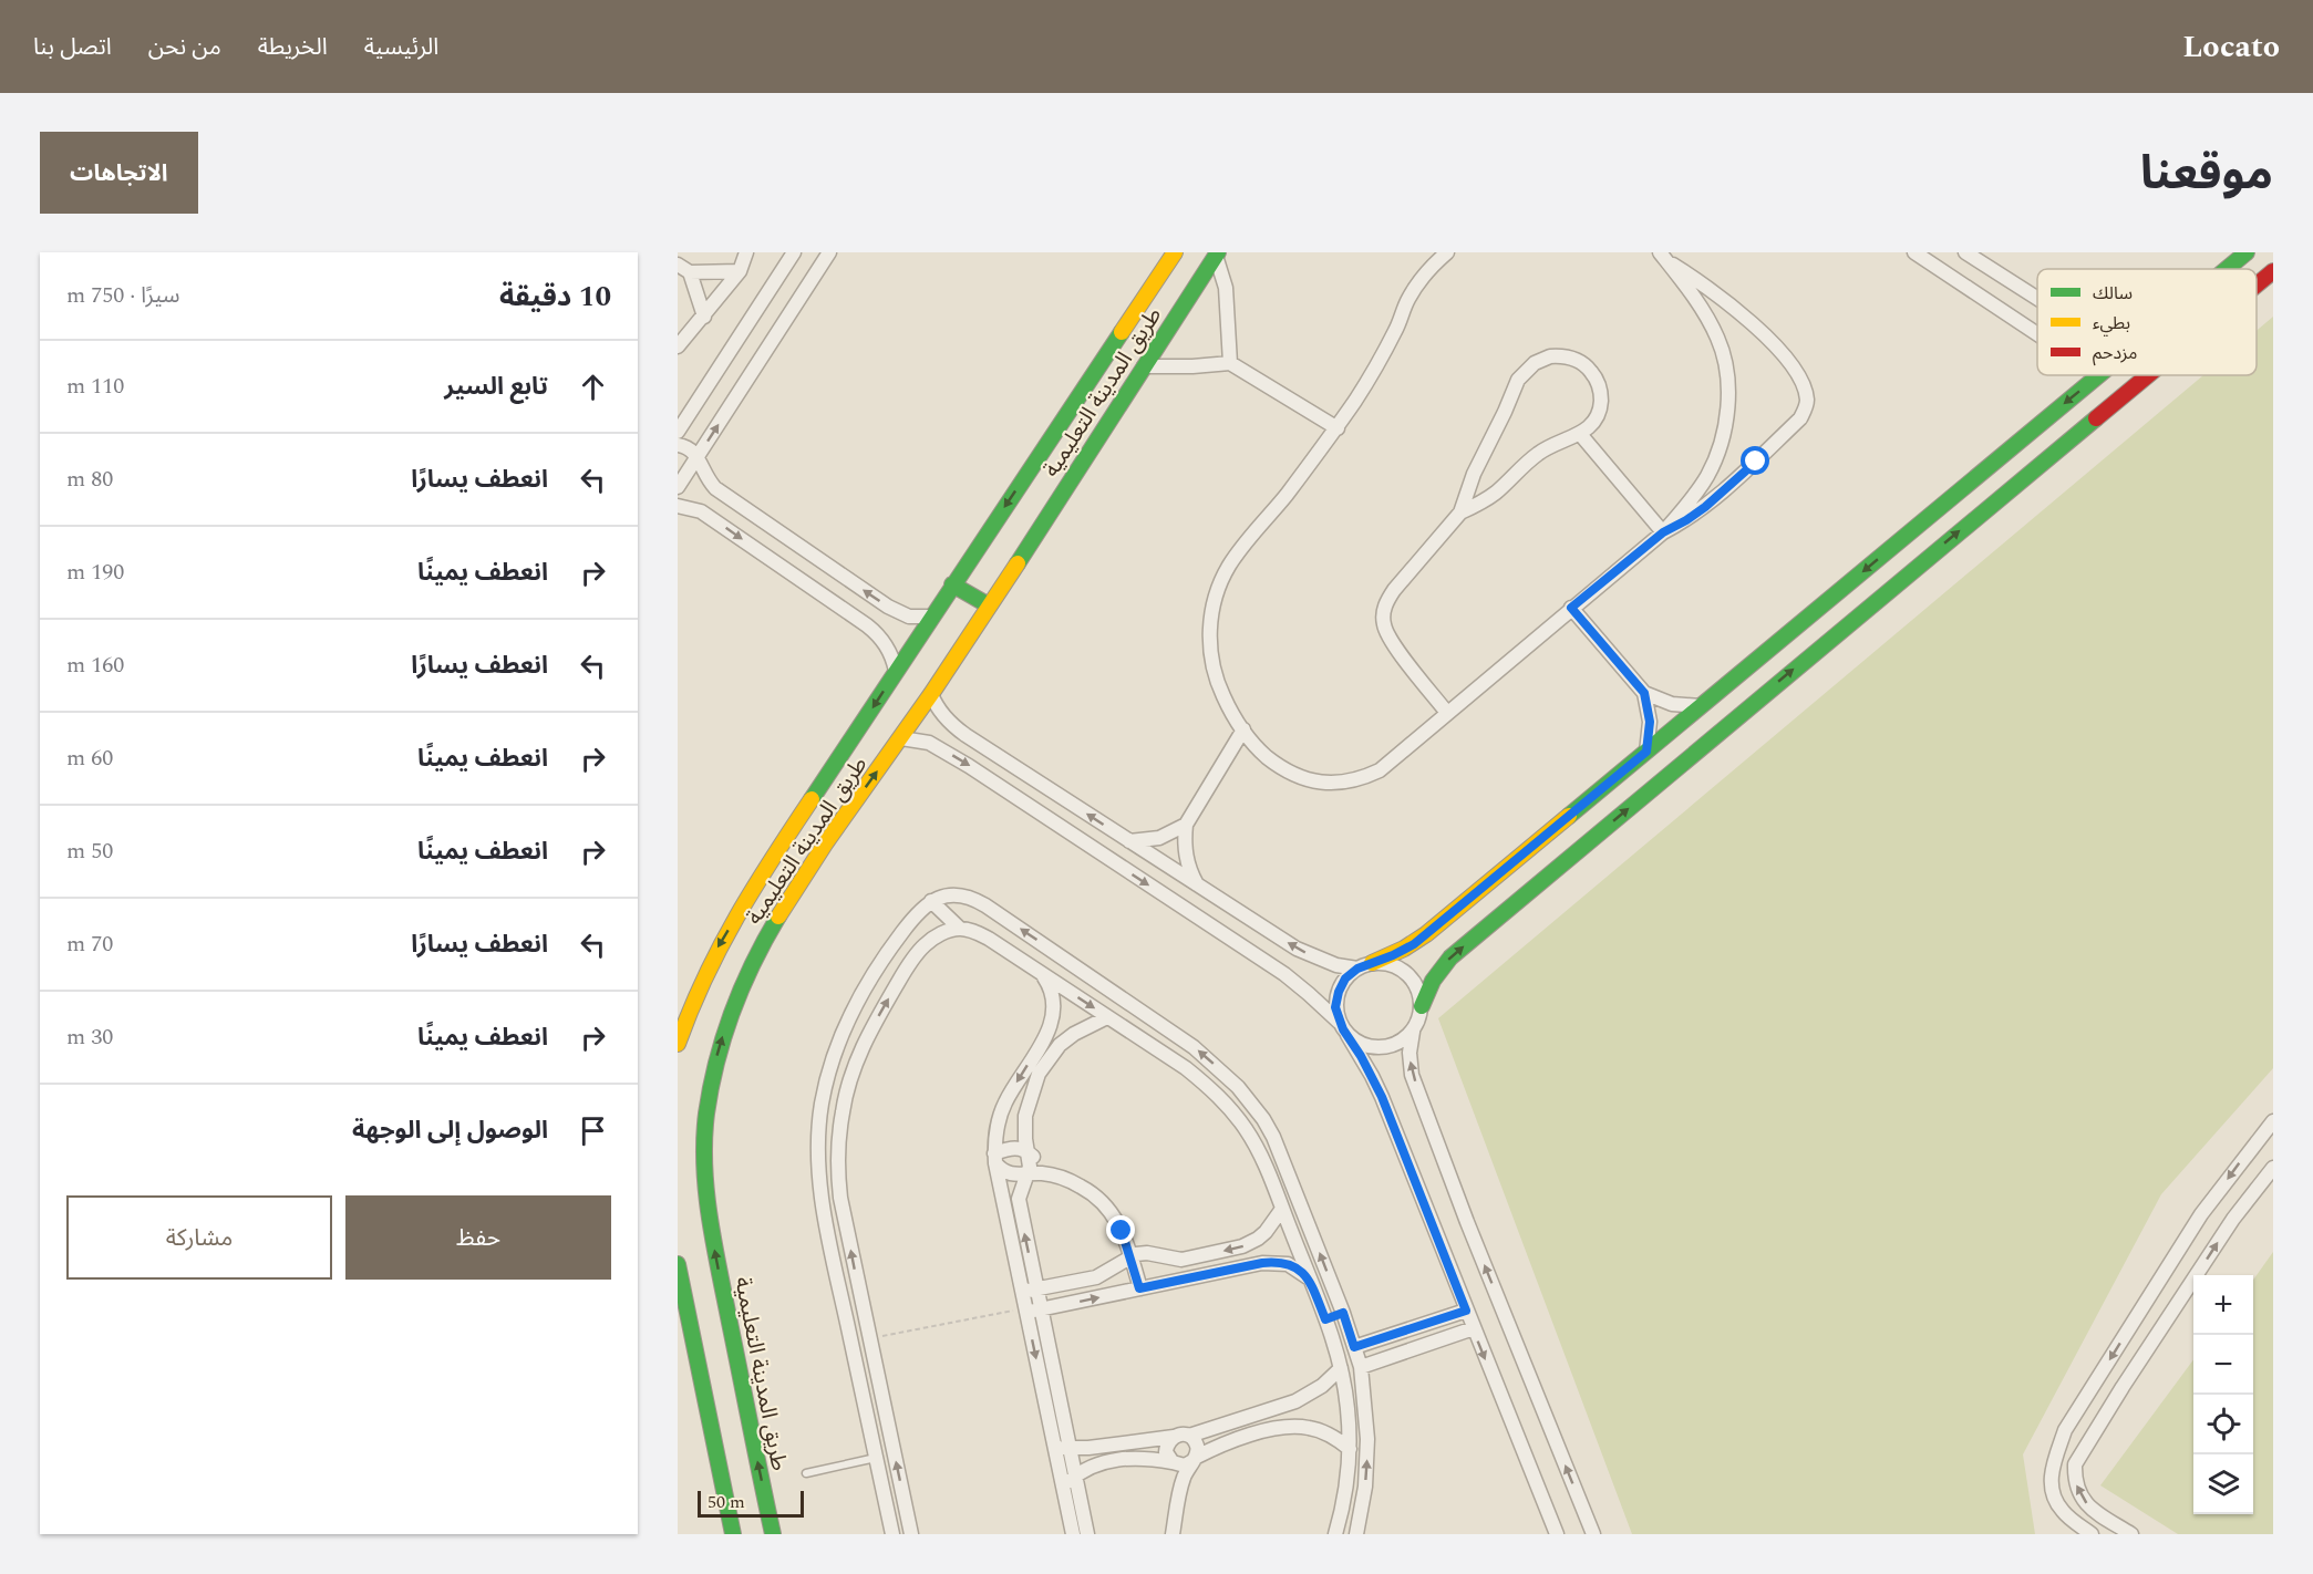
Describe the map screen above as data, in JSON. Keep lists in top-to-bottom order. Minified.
{"streets":{"street":["طريق المدينة التعليمية"]},"legend":["سالك","بطيء","مزدحم"],"scale_bar":"50 m","page":{"header":"Locato","nav":["الرئيسية","الخريطة","من نحن","اتصل بنا"],"title":"موقعنا","buttons":["الاتجاهات",["حفظ","مشاركة"]],"heading":["10 دقيقة","سيرًا · 750 m"],"list":[["تابع السير","110 m"],["انعطف يسارًا","80 m"],["انعطف يمينًا","190 m"],["انعطف يسارًا","160 m"],["انعطف يمينًا","60 m"],["انعطف يمينًا","50 m"],["انعطف يسارًا","70 m"],["انعطف يمينًا","30 m"],"الوصول إلى الوجهة"],"map_buttons":["+","−"],"scale":"50 m"}}
